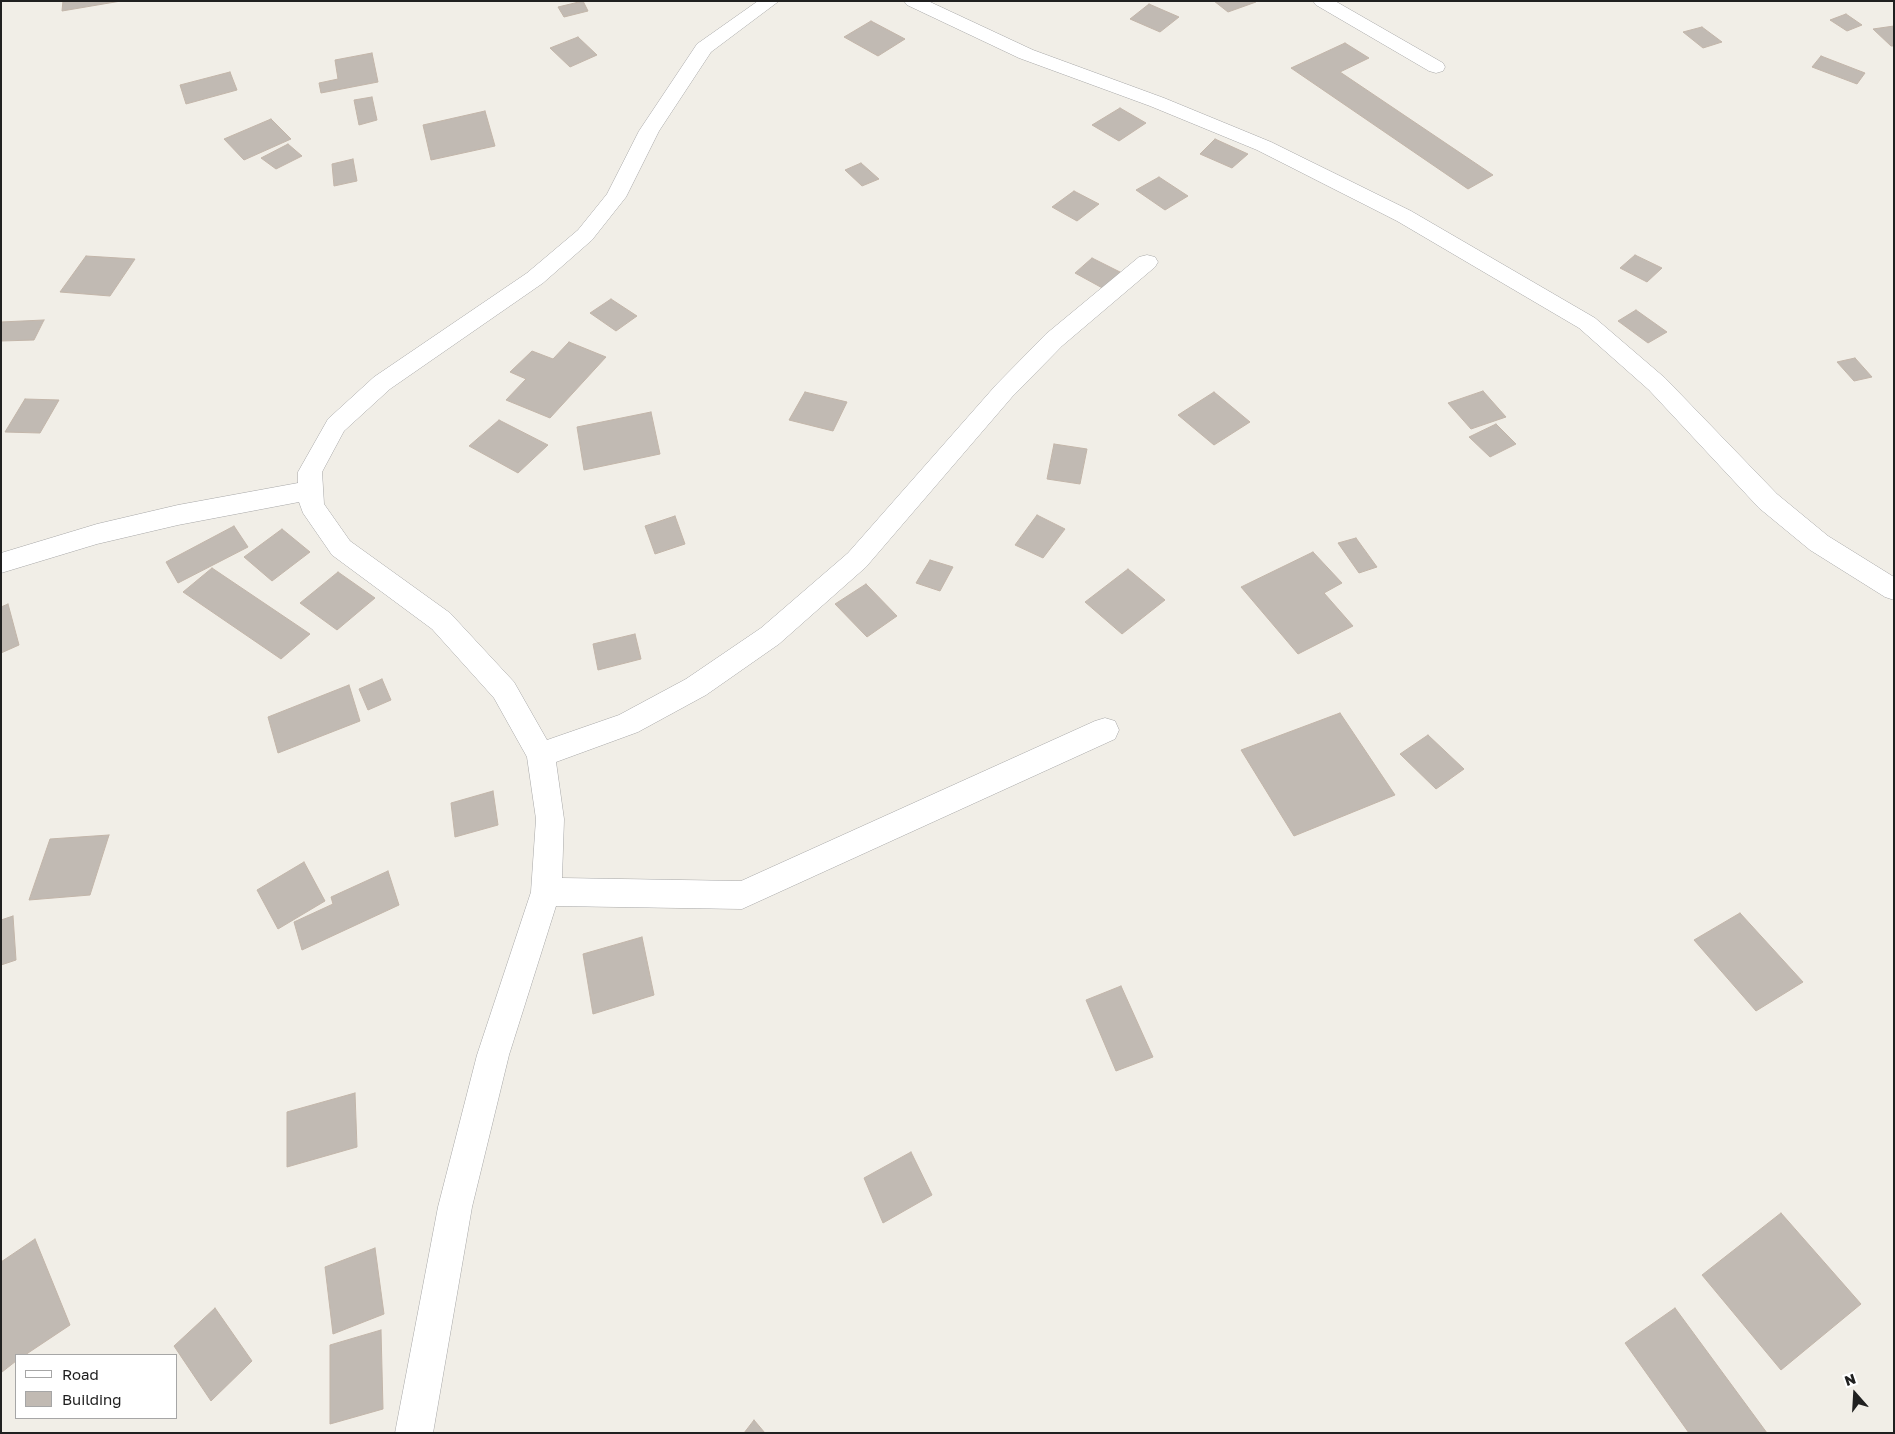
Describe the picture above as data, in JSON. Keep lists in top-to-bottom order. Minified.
{"legend":["Road","Building"],"north":"top"}
